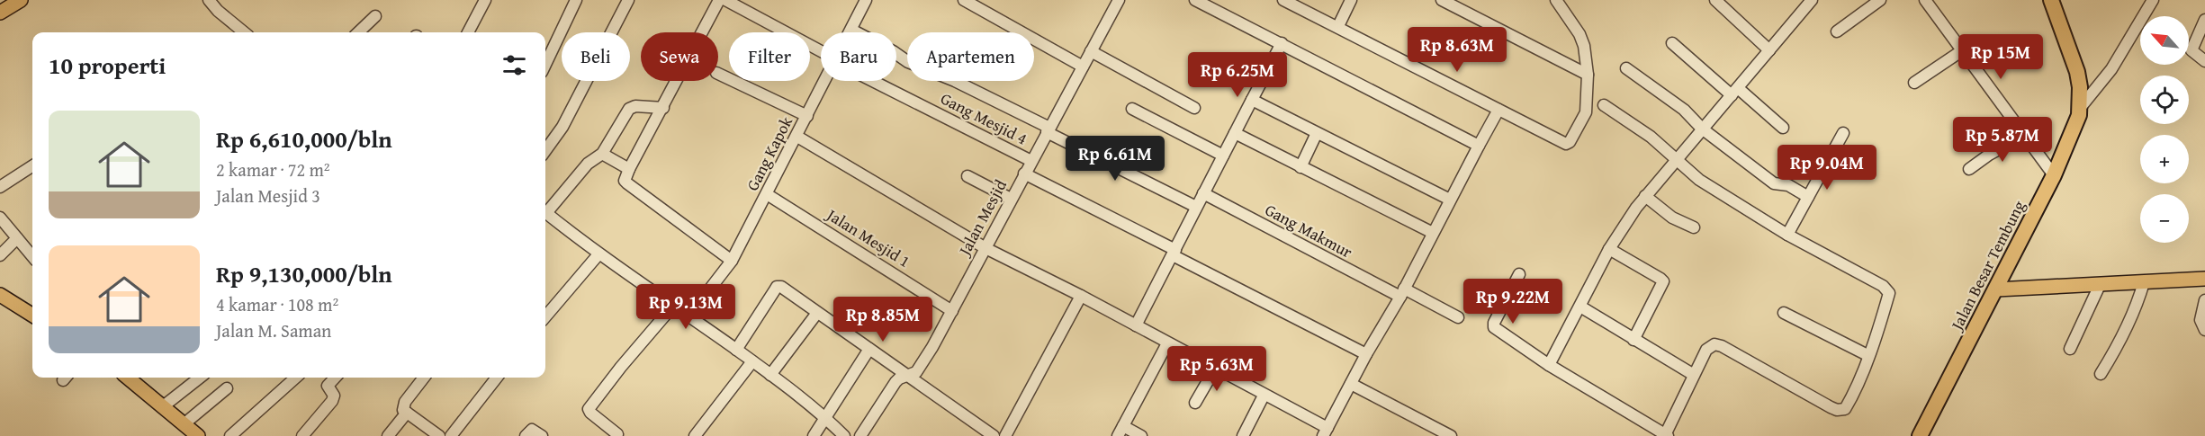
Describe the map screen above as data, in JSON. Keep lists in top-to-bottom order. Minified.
{"streets":{"highway":["Jalan Besar Tembung"],"street":["Gang Mesjid 4","Gang Kapok","Jalan Mesjid","Gang Makmur","Jalan Mesjid 1"]},"crossings":[["Gang Mesjid 4","Jalan Mesjid"],["Gang Kapok","Jalan Mesjid 1"],["Jalan Mesjid","Jalan Mesjid 1"]],"north":"top left","page":{"map_buttons":["+","−"],"price":["Rp 8.63M","Rp 15M","Rp 6.25M","Rp 5.87M","Rp 6.61M","Rp 9.04M","Rp 9.22M","Rp 9.13M","Rp 8.85M","Rp 5.63M"],"chip":["Beli","Sewa","Filter","Baru","Apartemen"],"heading":"10 properti","list":[{"name":"Rp 6,610,000/bln","note":"2 kamar · 72 m² · Jalan Mesjid 3"},{"name":"Rp 9,130,000/bln","note":"4 kamar · 108 m² · Jalan M. Saman"}]}}
